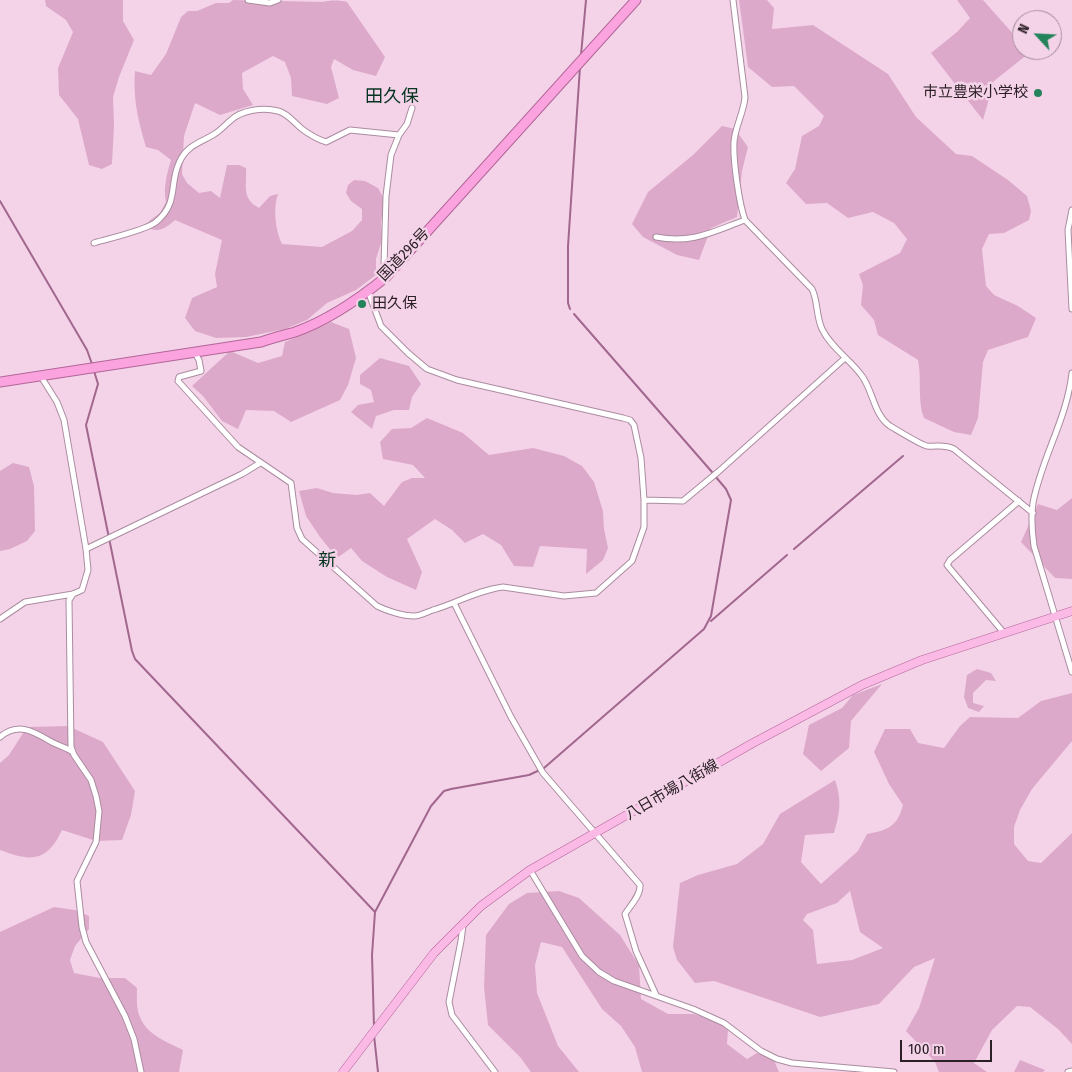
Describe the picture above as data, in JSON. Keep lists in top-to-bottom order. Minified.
{"streets":{"highway":["国道296号"],"main road":["八日市場八街線"]},"districts":["田久保","新"],"places":["市立豊栄小学校","田久保"],"scale_bar":"100 m","north":"top left"}
